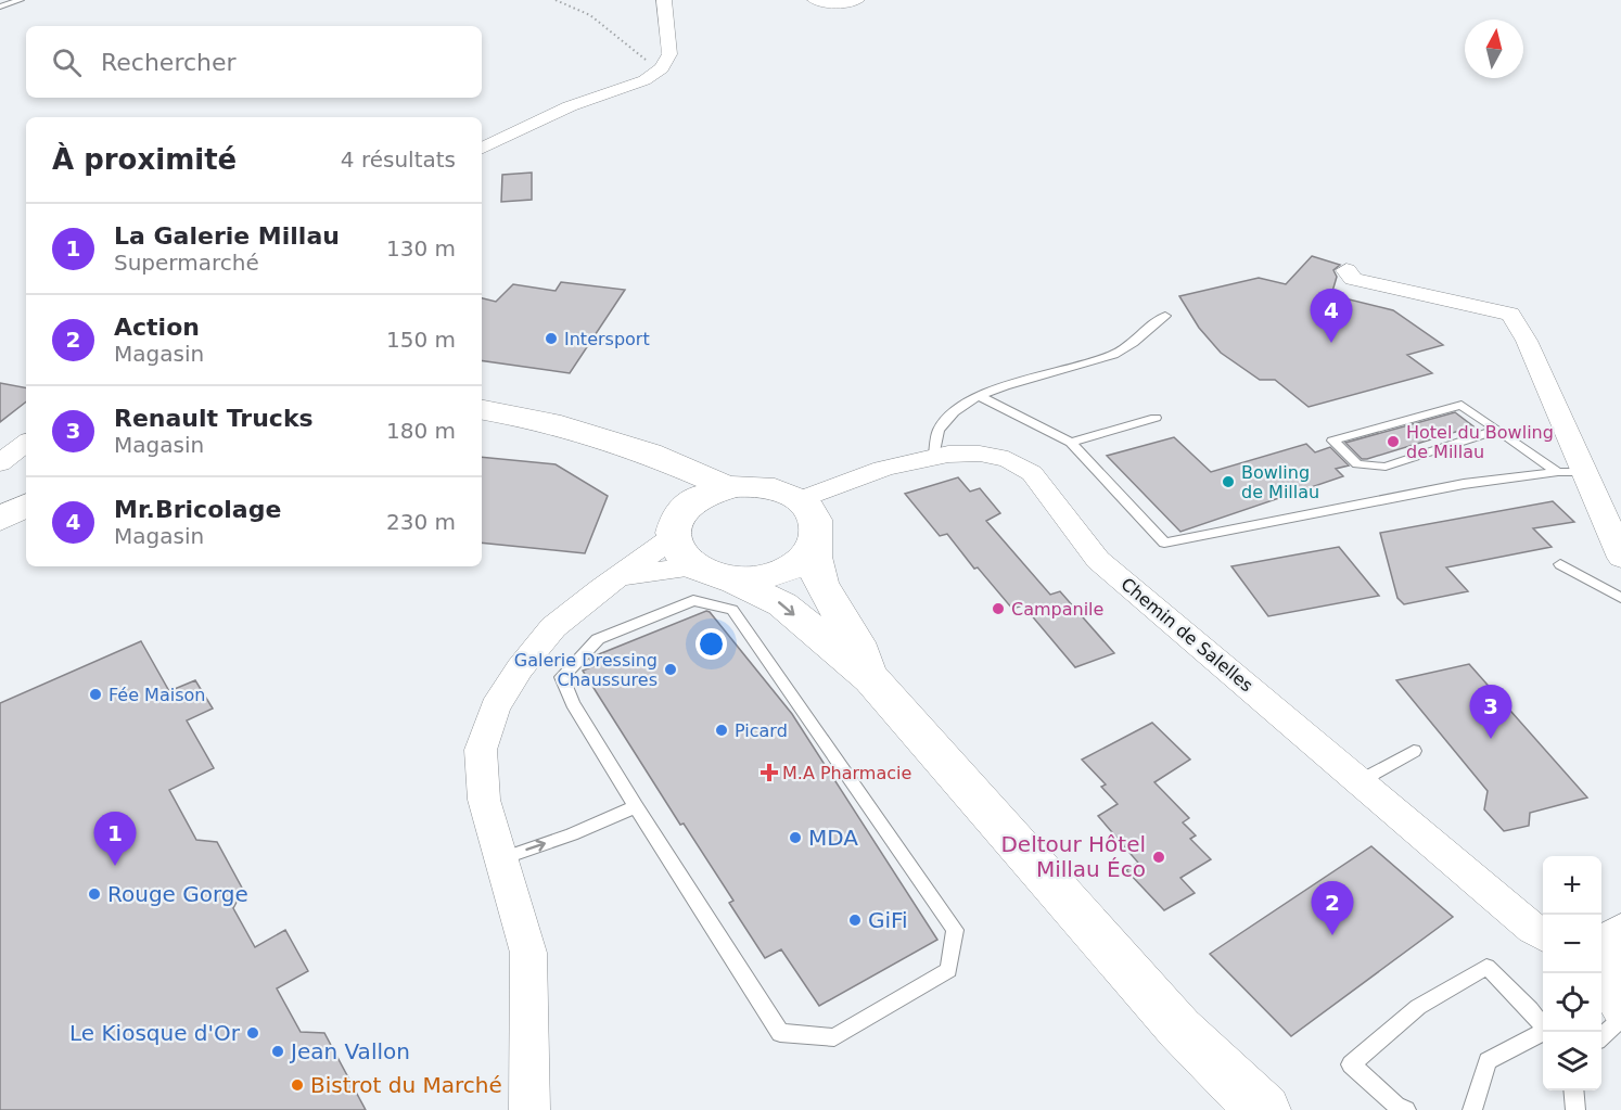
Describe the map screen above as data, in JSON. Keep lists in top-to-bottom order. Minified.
{"streets":{"street":["Chemin de Salelles"]},"places":{"other":["Intersport","Hotel du Bowling de Millau","Bowling de Millau","Campanile","Galerie Dressing Chaussures","Fée Maison","Picard","MDA","Deltour Hôtel Millau Éco","Rouge Gorge","GiFi","Le Kiosque d'Or","Jean Vallon","Bistrot du Marché"],"health":["M.A Pharmacie"]},"north":"top","page":{"search":"Rechercher","heading":["À proximité","4 résultats"],"list":[{"mark":"1","name":"La Galerie Millau","note":"Supermarché","value":"130 m"},{"mark":"2","name":"Action","note":"Magasin","value":"150 m"},{"mark":"3","name":"Renault Trucks","note":"Magasin","value":"180 m"},{"mark":"4","name":"Mr.Bricolage","note":"Magasin","value":"230 m"}],"pins":["4","3","1","2"],"map_buttons":["+","−"]}}
